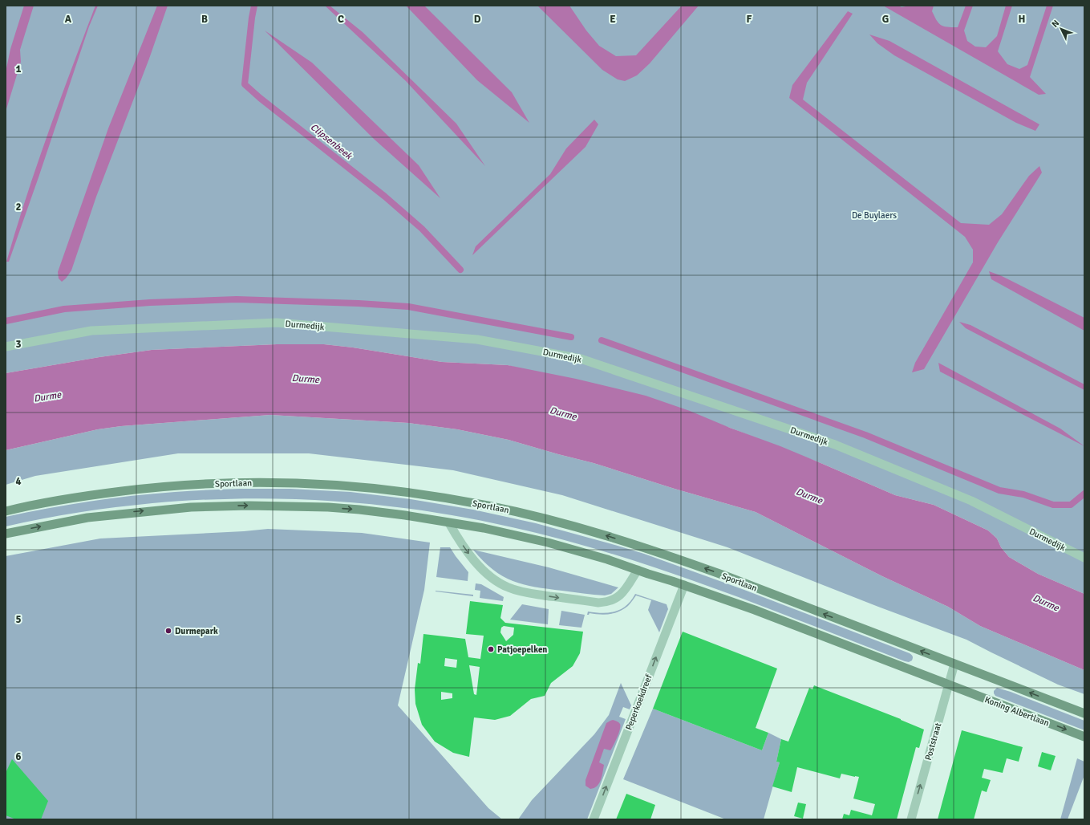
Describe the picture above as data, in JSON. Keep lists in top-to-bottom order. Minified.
{"streets":{"main road":["Sportlaan","Koning Albertlaan"],"street":["Durmedijk","Peperkoekdreef","Poststraat"]},"crossings":[["Sportlaan","Poststraat"],["Koning Albertlaan","Poststraat"]],"one_way":["Peperkoekdreef","Poststraat"],"water":["Clipsenbeek","Durme"],"parks":["De Buylaers"],"places":["Durmepark","Patjoepelken"],"north":"top left","grid":{"columns":["A","B","C","D","E","F","G","H"],"rows":["1","2","3","4","5","6"]}}
